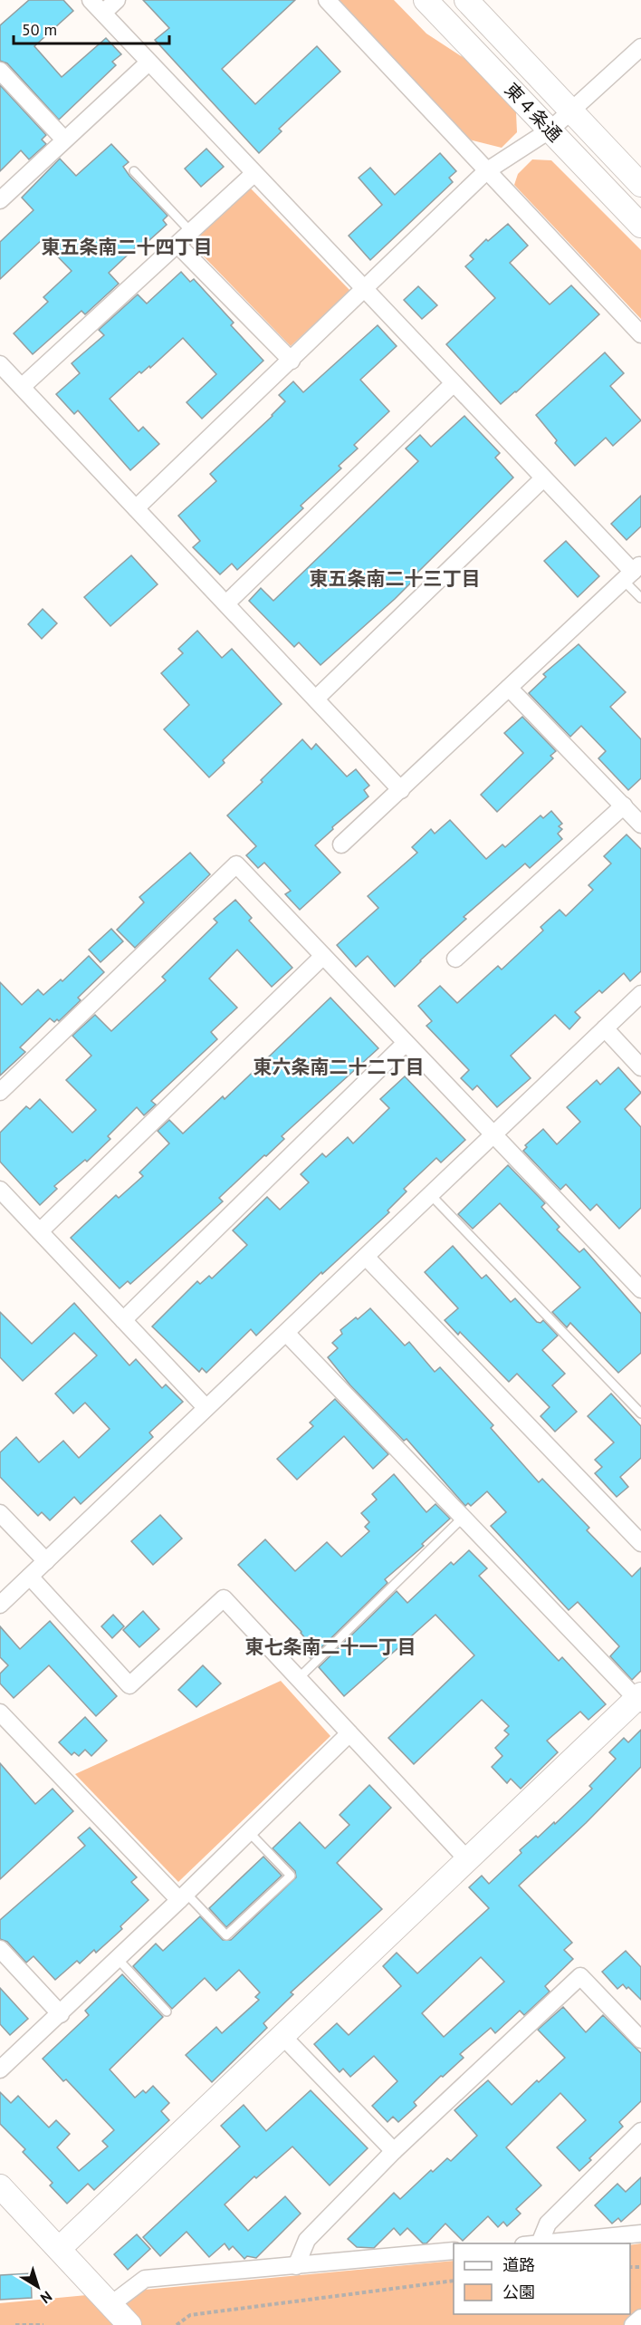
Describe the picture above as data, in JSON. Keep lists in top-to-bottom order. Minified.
{"streets":{"street":["東４条通"]},"districts":["東五条南二十四丁目","東五条南二十三丁目","東六条南二十二丁目","東七条南二十一丁目"],"legend":["道路","公園"],"scale_bar":"50 m","north":"bottom right"}
